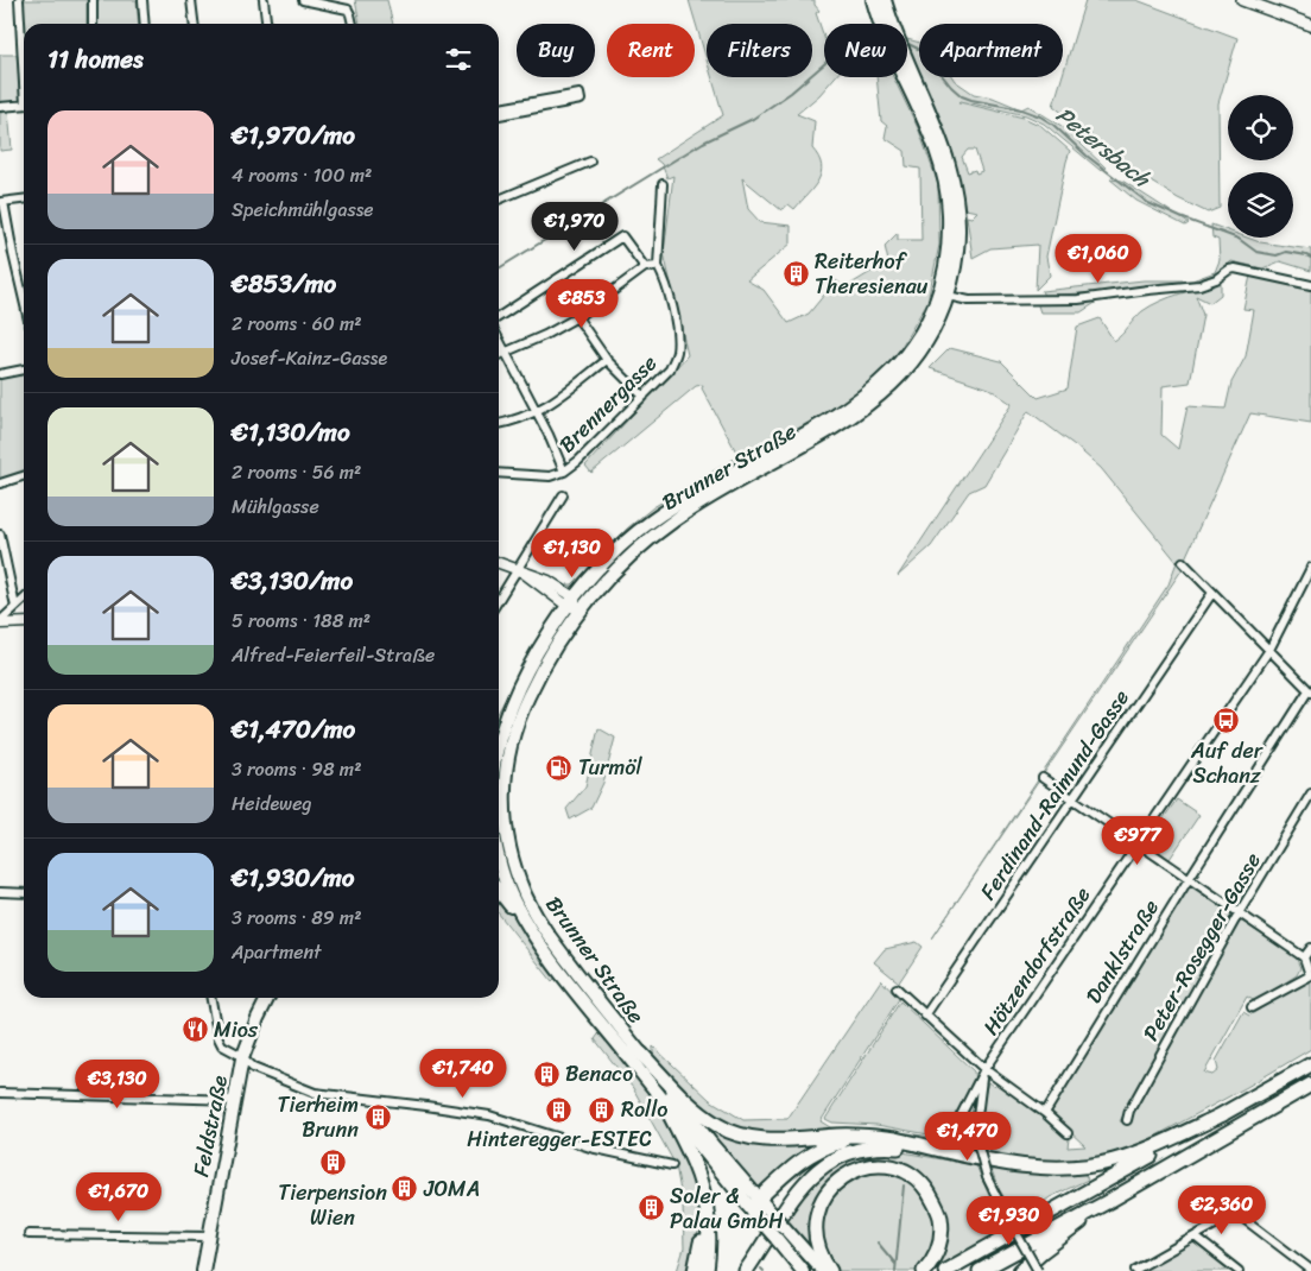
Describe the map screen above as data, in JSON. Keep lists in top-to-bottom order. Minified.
{"streets":{"main road":["Brunner Straße","Feldstraße"],"street":["Brennergasse","Ferdinand-Raimund-Gasse","Peter-Rosegger-Gasse","Danklstraße","Hötzendorfstraße"]},"water":["Petersbach"],"places":{"building":["Reiterhof Theresienau","Benaco","Hinteregger-ESTEC","Rollo","Tierheim Brunn","Tierpension Wien","JOMA","Soler & Palau GmbH"],"bus stop":["Auf der Schanz"],"fuel station":["Turmöl"],"restaurant":["Mios"]},"page":{"chip":["Buy","Rent","Filters","New","Apartment"],"heading":"11 homes","list":[{"name":"€1,970/mo","note":"4 rooms · 100 m² · Speichmühlgasse"},{"name":"€853/mo","note":"2 rooms · 60 m² · Josef-Kainz-Gasse"},{"name":"€1,130/mo","note":"2 rooms · 56 m² · Mühlgasse"},{"name":"€3,130/mo","note":"5 rooms · 188 m² · Alfred-Feierfeil-Straße"},{"name":"€1,470/mo","note":"3 rooms · 98 m² · Heideweg"},{"name":"€1,930/mo","note":"3 rooms · 89 m² · Apartment"}],"price":["€1,970","€1,060","€853","€1,130","€977","€1,740","€3,130","€1,470","€1,670","€2,360","€1,930"]}}
